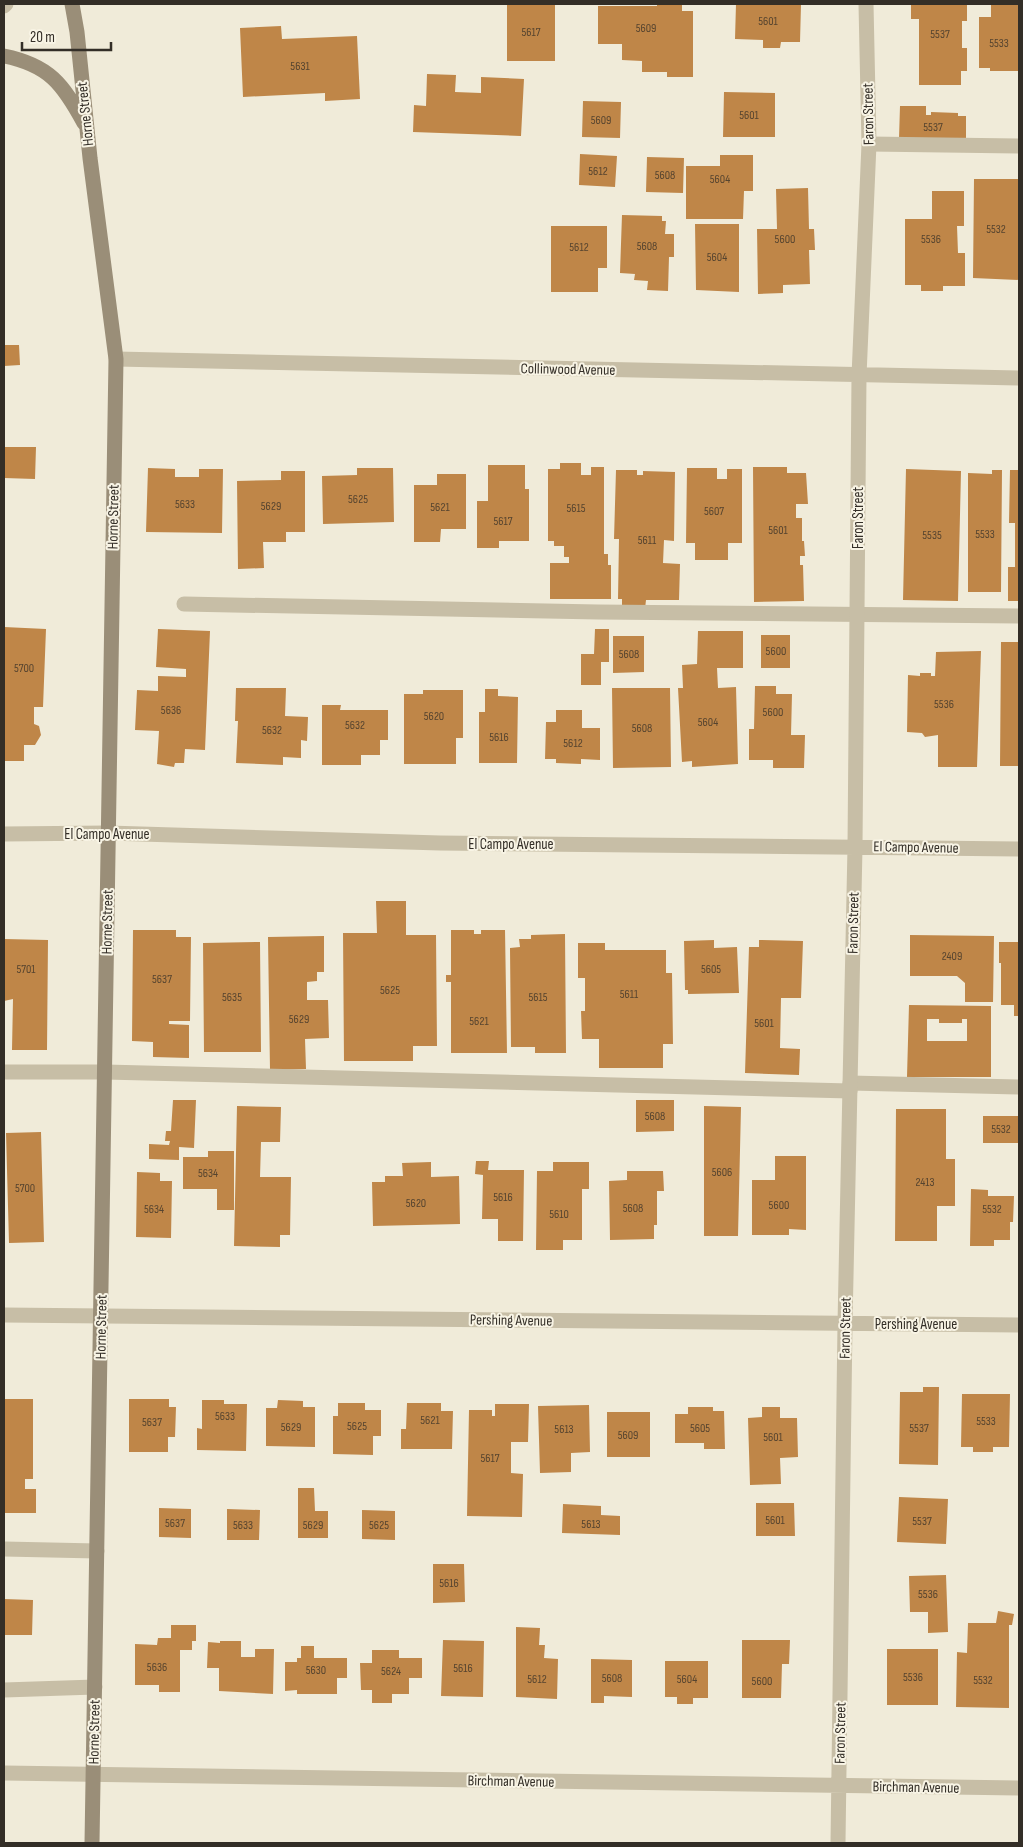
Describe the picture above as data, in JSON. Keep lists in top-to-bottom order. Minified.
{"streets":{"street":["Horne Street","Faron Street","Collinwood Avenue","El Campo Avenue","Pershing Avenue","Birchman Avenue"]},"crossings":[["Horne Street","Collinwood Avenue"],["Horne Street","El Campo Avenue"],["Horne Street","Pershing Avenue"],["Horne Street","Birchman Avenue"],["Faron Street","Collinwood Avenue"],["Faron Street","El Campo Avenue"],["Faron Street","Pershing Avenue"],["Faron Street","Birchman Avenue"]],"house_numbers":["5601","5609","5617","5537","5533","5631","5601","5609","5537","5612","5608","5604","5532","5600","5536","5608","5612","5604","5625","5633","5629","5621","5615","5607","5617","5601","5533","5535","5611","5600","5608","5700","5536","5636","5600","5620","5604","5632","5608","5632","5616","5612","2409","5701","5605","5637","5625","5611","5635","5615","5629","5621","5601","5608","5532","5606","5634","2413","5700","5616","5620","5600","5608","5634","5532","5610","5633","5621","5533","5637","5625","5629","5605","5537","5613","5609","5601","5617","5601","5537","5637","5613","5633","5629","5625","5616","5536","5636","5616","5630","5624","5536","5608","5612","5604","5532","5600"],"scale_bar":"20 m"}
